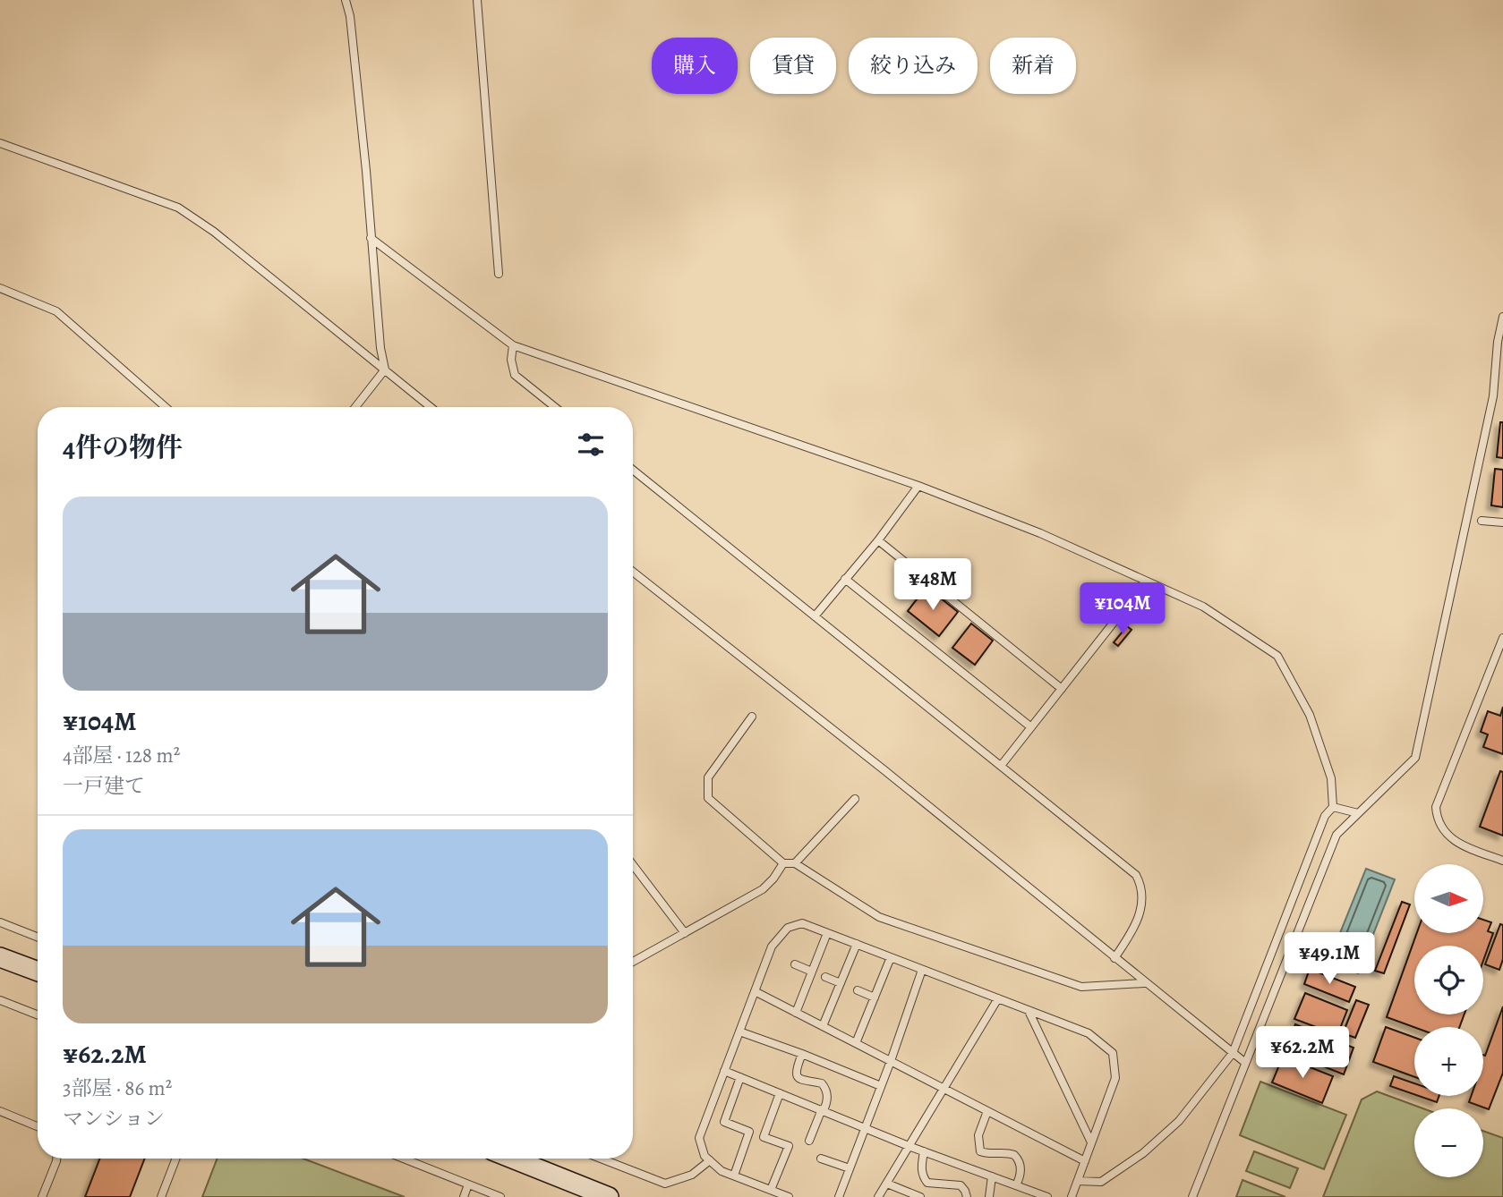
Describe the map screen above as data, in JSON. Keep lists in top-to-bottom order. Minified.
{"north":"right","page":{"chip":["購入","賃貸","絞り込み","新着"],"heading":"4件の物件","list":[{"name":"¥104M","note":"4部屋 · 128 m² · 一戸建て"},{"name":"¥62.2M","note":"3部屋 · 86 m² · マンション"}],"price":["¥48M","¥104M","¥49.1M","¥62.2M"],"map_buttons":["+","−"]}}
